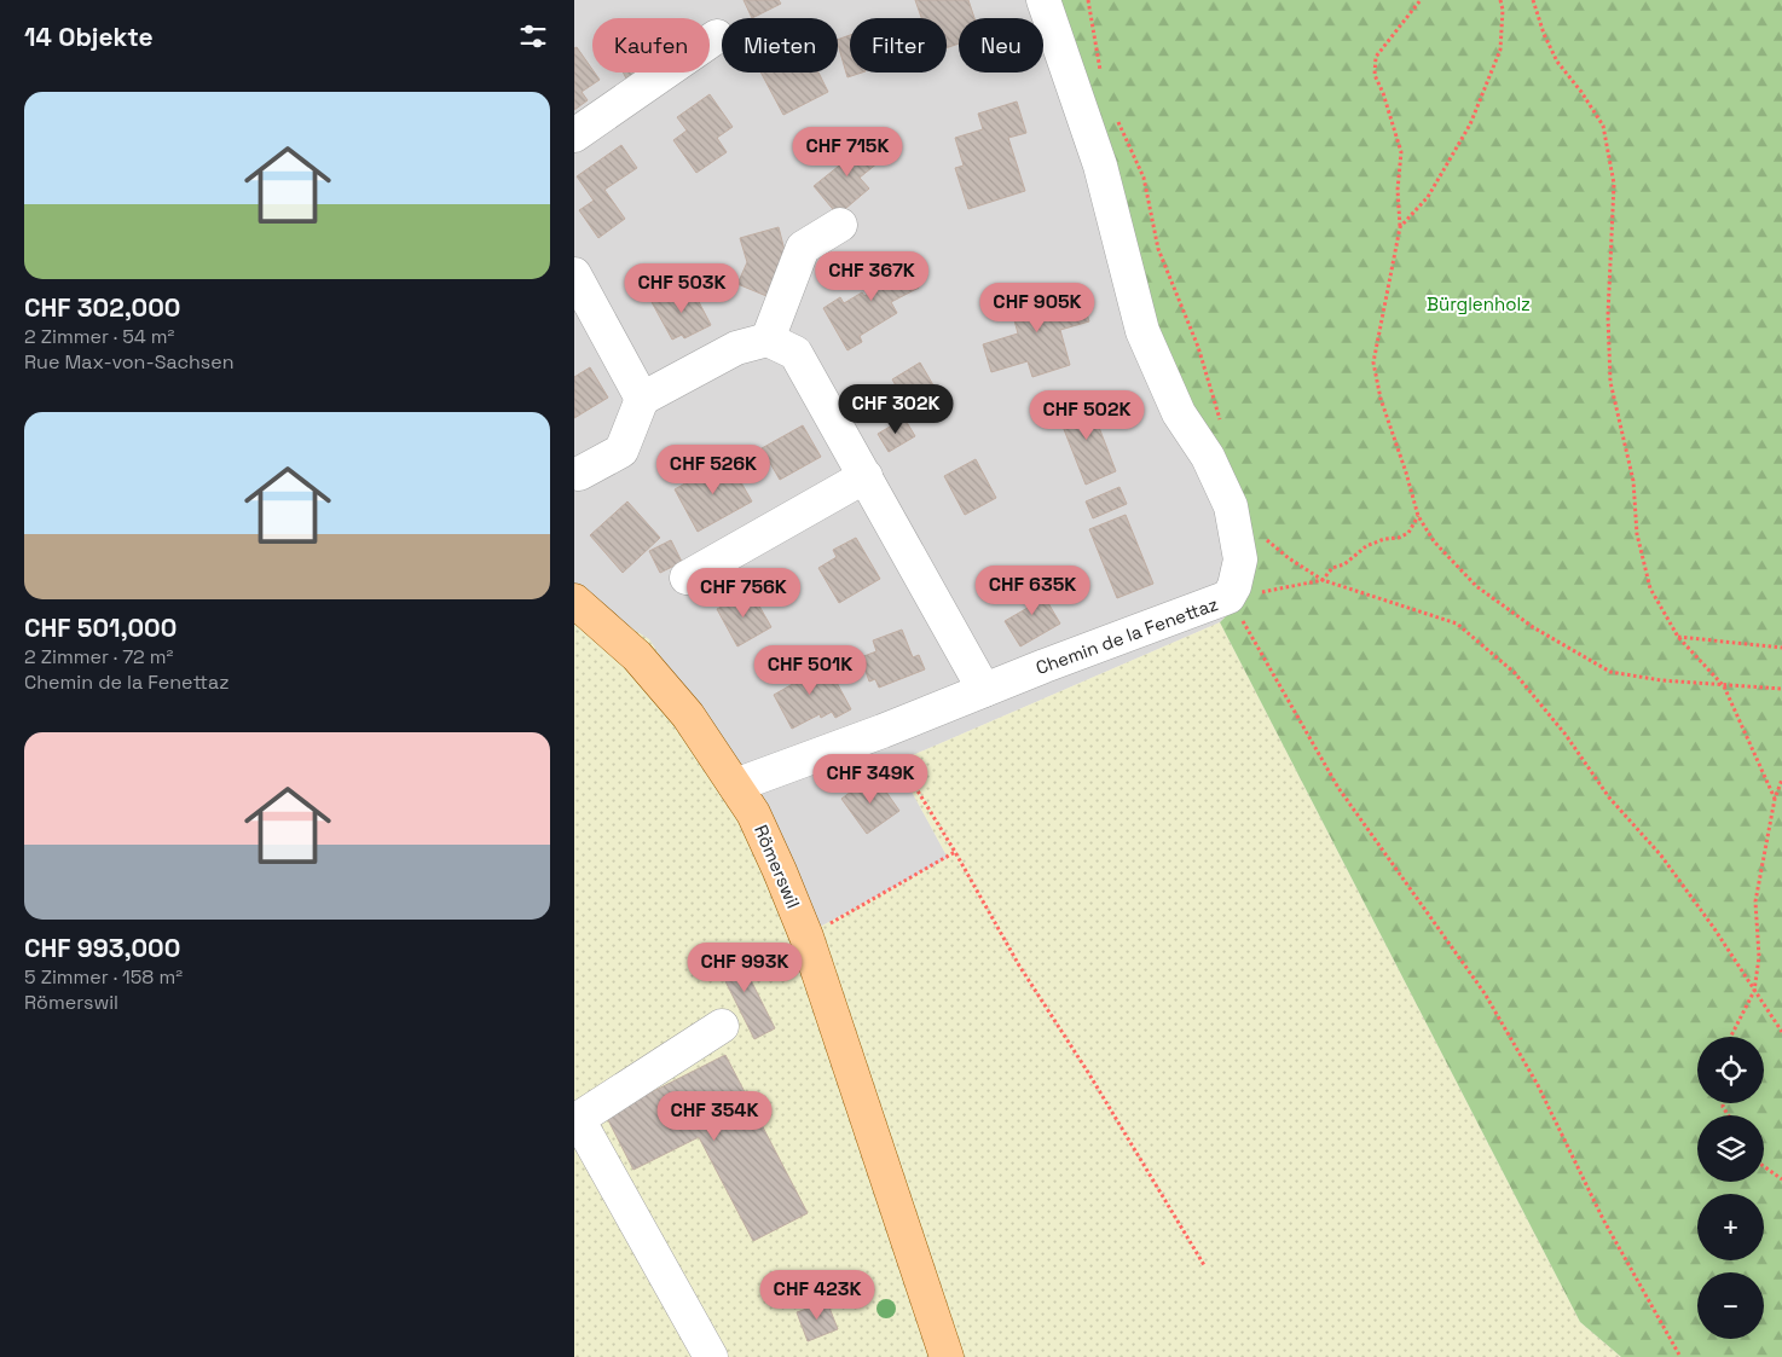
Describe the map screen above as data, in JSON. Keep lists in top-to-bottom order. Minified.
{"streets":{"main road":["Römerswil"],"street":["Chemin de la Fenettaz"]},"crossings":[["Chemin de la Fenettaz","Römerswil"]],"parks":["Bürglenholz"],"page":{"heading":"14 Objekte","chip":["Kaufen","Mieten","Filter","Neu"],"list":[{"name":"CHF 302,000","note":"2 Zimmer · 54 m² · Rue Max-von-Sachsen"},{"name":"CHF 501,000","note":"2 Zimmer · 72 m² · Chemin de la Fenettaz"},{"name":"CHF 993,000","note":"5 Zimmer · 158 m² · Römerswil"}],"price":["CHF 715K","CHF 367K","CHF 503K","CHF 905K","CHF 302K","CHF 502K","CHF 526K","CHF 635K","CHF 756K","CHF 501K","CHF 349K","CHF 993K","CHF 354K","CHF 423K"],"map_buttons":["+","−"]}}
